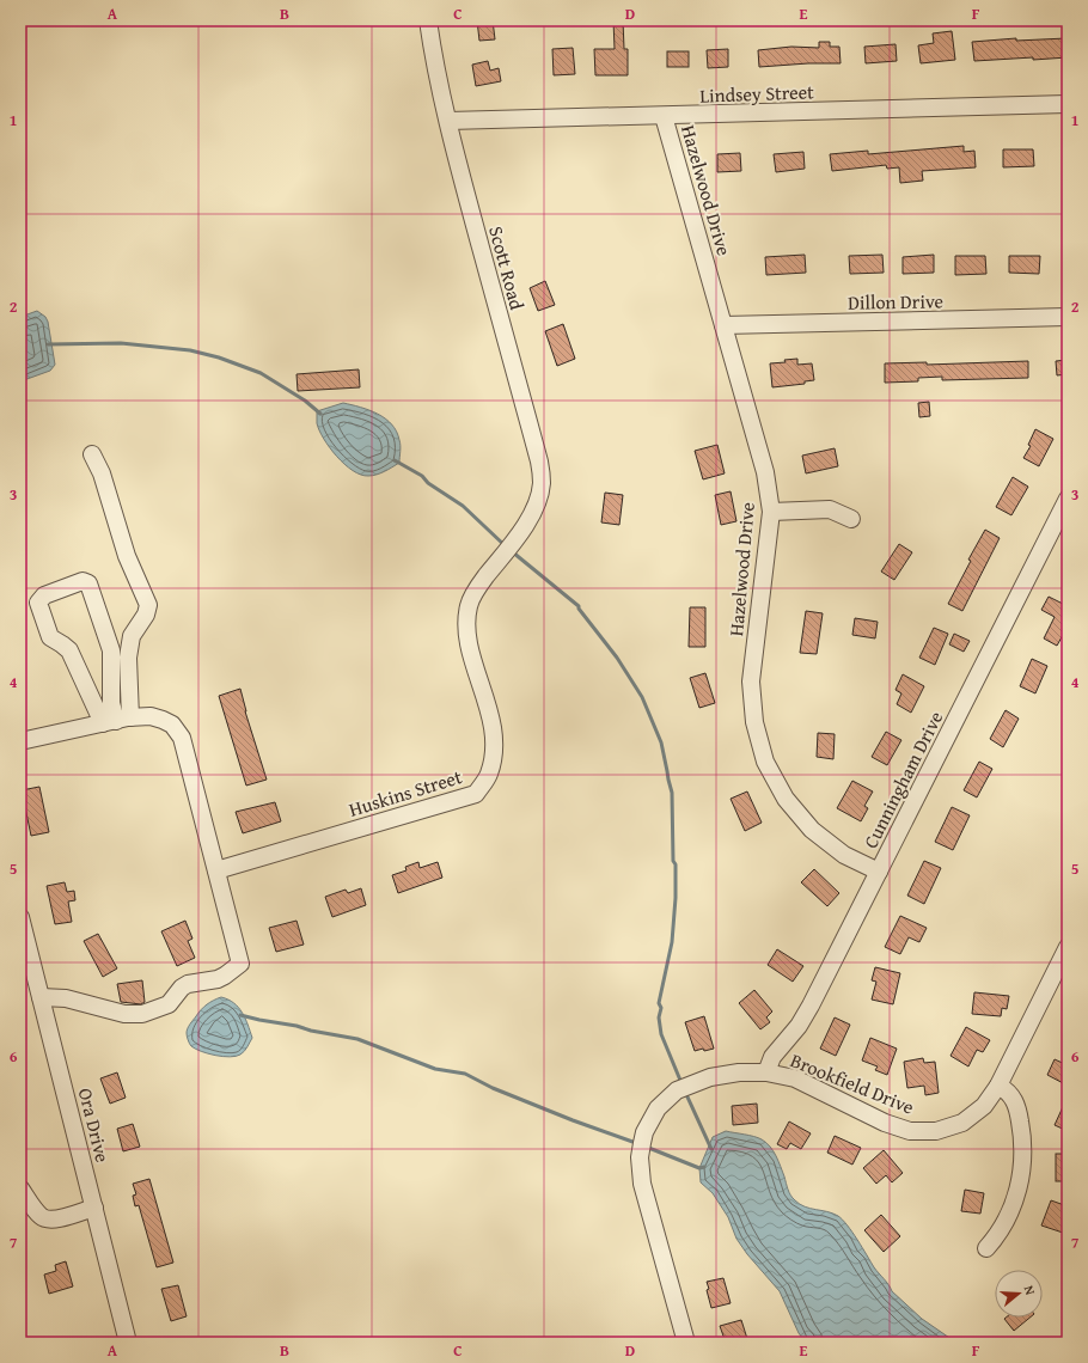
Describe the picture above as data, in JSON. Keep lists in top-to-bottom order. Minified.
{"streets":{"street":["Lindsey Street","Hazelwood Drive","Scott Road","Dillon Drive","Cunningham Drive","Huskins Street","Brookfield Drive","Ora Drive"]},"crossings":[["Lindsey Street","Hazelwood Drive"],["Lindsey Street","Scott Road"],["Hazelwood Drive","Dillon Drive"],["Hazelwood Drive","Cunningham Drive"],["Scott Road","Huskins Street"],["Cunningham Drive","Brookfield Drive"]],"north":"right","grid":{"columns":["A","B","C","D","E","F"],"rows":["1","2","3","4","5","6","7"]}}
